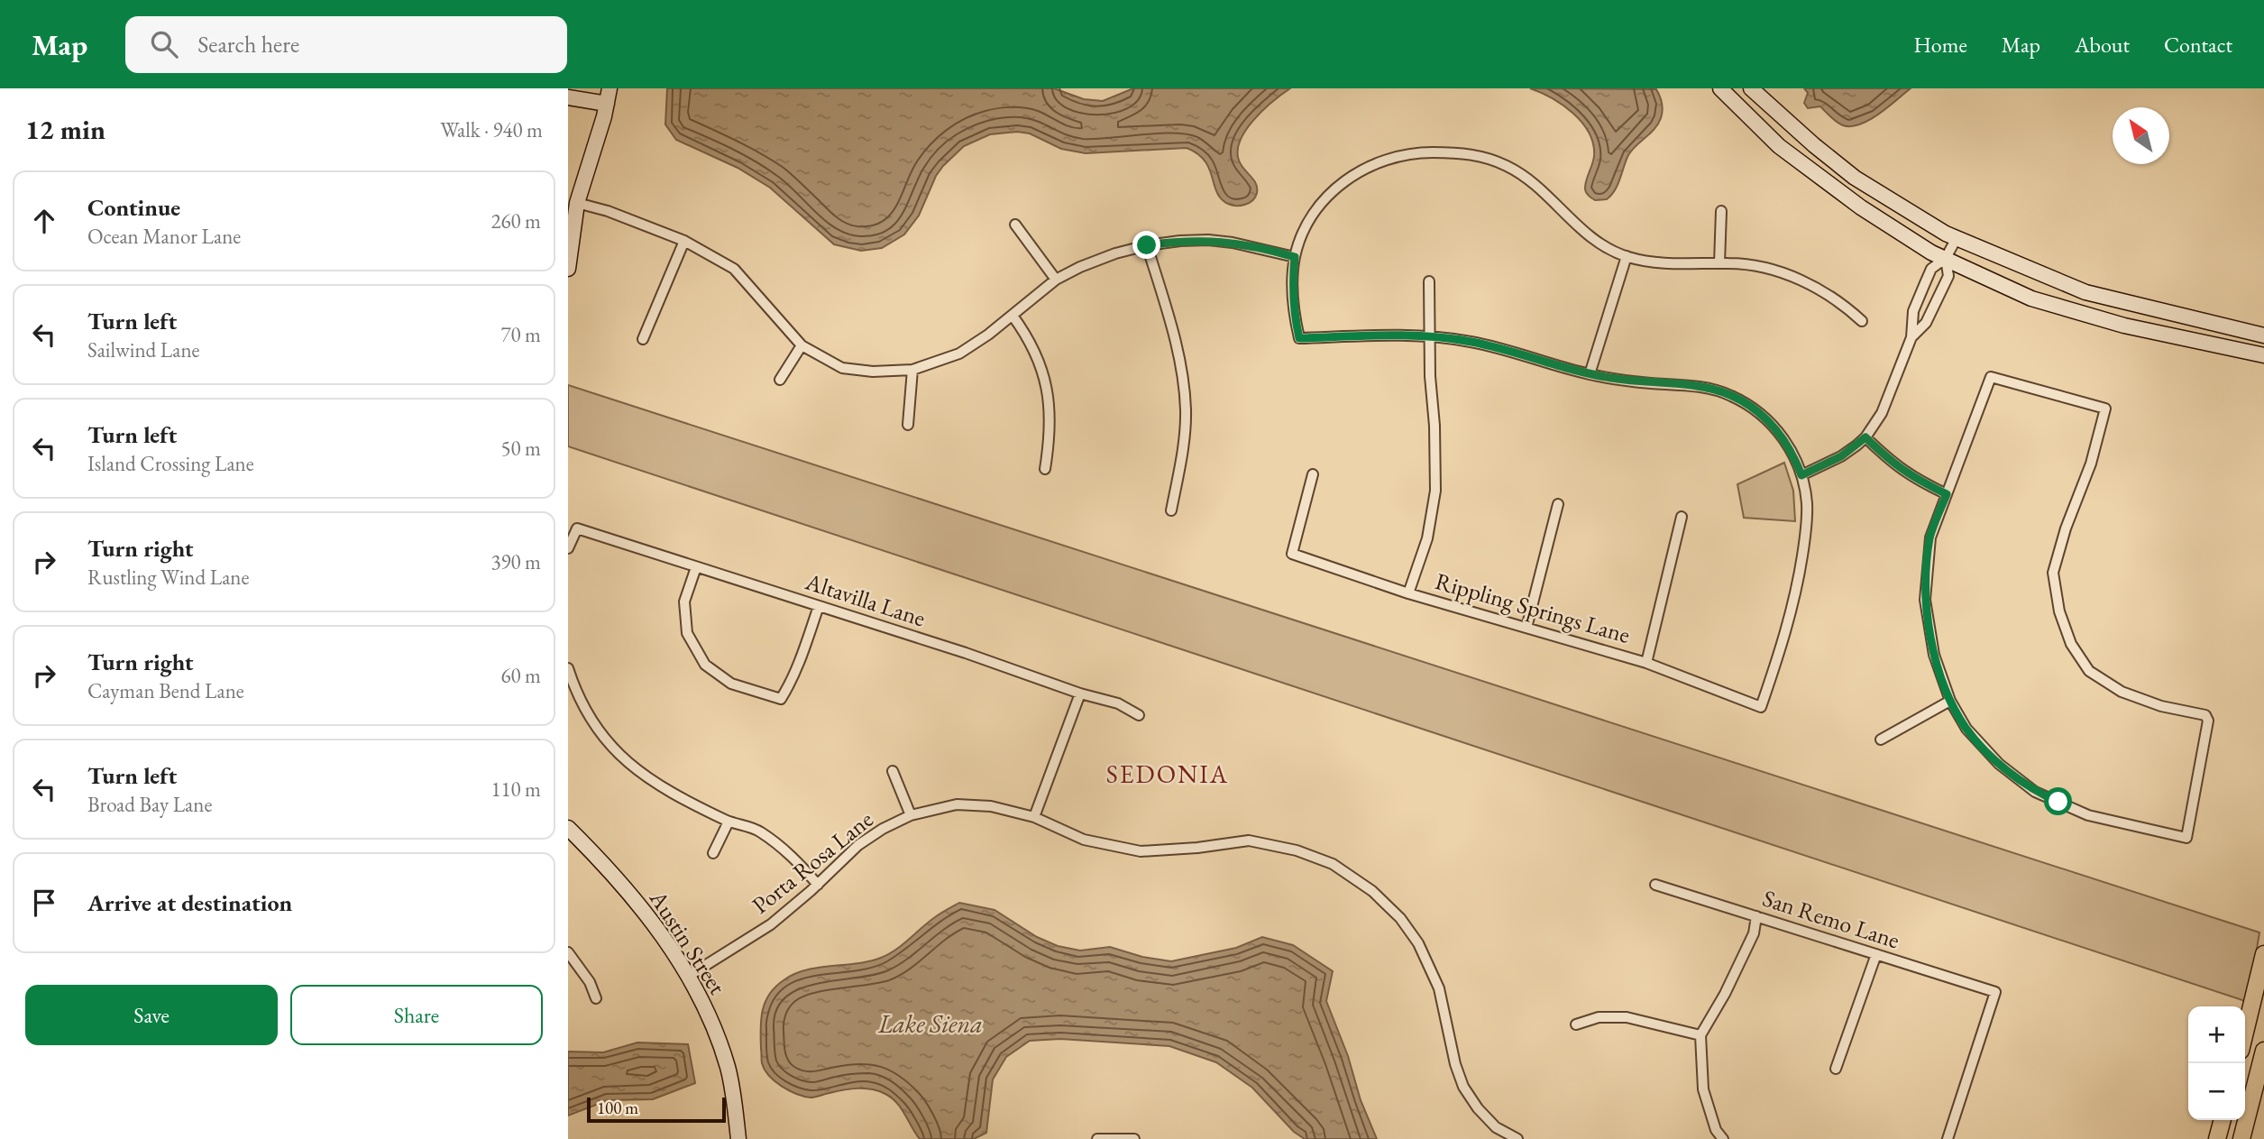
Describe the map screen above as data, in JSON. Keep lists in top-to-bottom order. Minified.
{"streets":{"street":["Altavilla Lane","Rippling Springs Lane","Porta Rosa Lane","San Remo Lane","Austin Street"]},"crossings":[["Porta Rosa Lane","Austin Street"]],"districts":["SEDONIA"],"water":["Lake Siena"],"scale_bar":"100 m","north":"top left","page":{"header":"Map","search":"Search here","nav":["Home","Map","About","Contact"],"heading":["12 min","Walk · 940 m"],"list":[["Continue","Ocean Manor Lane","260 m"],["Turn left","Sailwind Lane","70 m"],["Turn left","Island Crossing Lane","50 m"],["Turn right","Rustling Wind Lane","390 m"],["Turn right","Cayman Bend Lane","60 m"],["Turn left","Broad Bay Lane","110 m"],"Arrive at destination"],"buttons":["Save","Share"],"map_buttons":["+","−"],"scale":"100 m"}}
